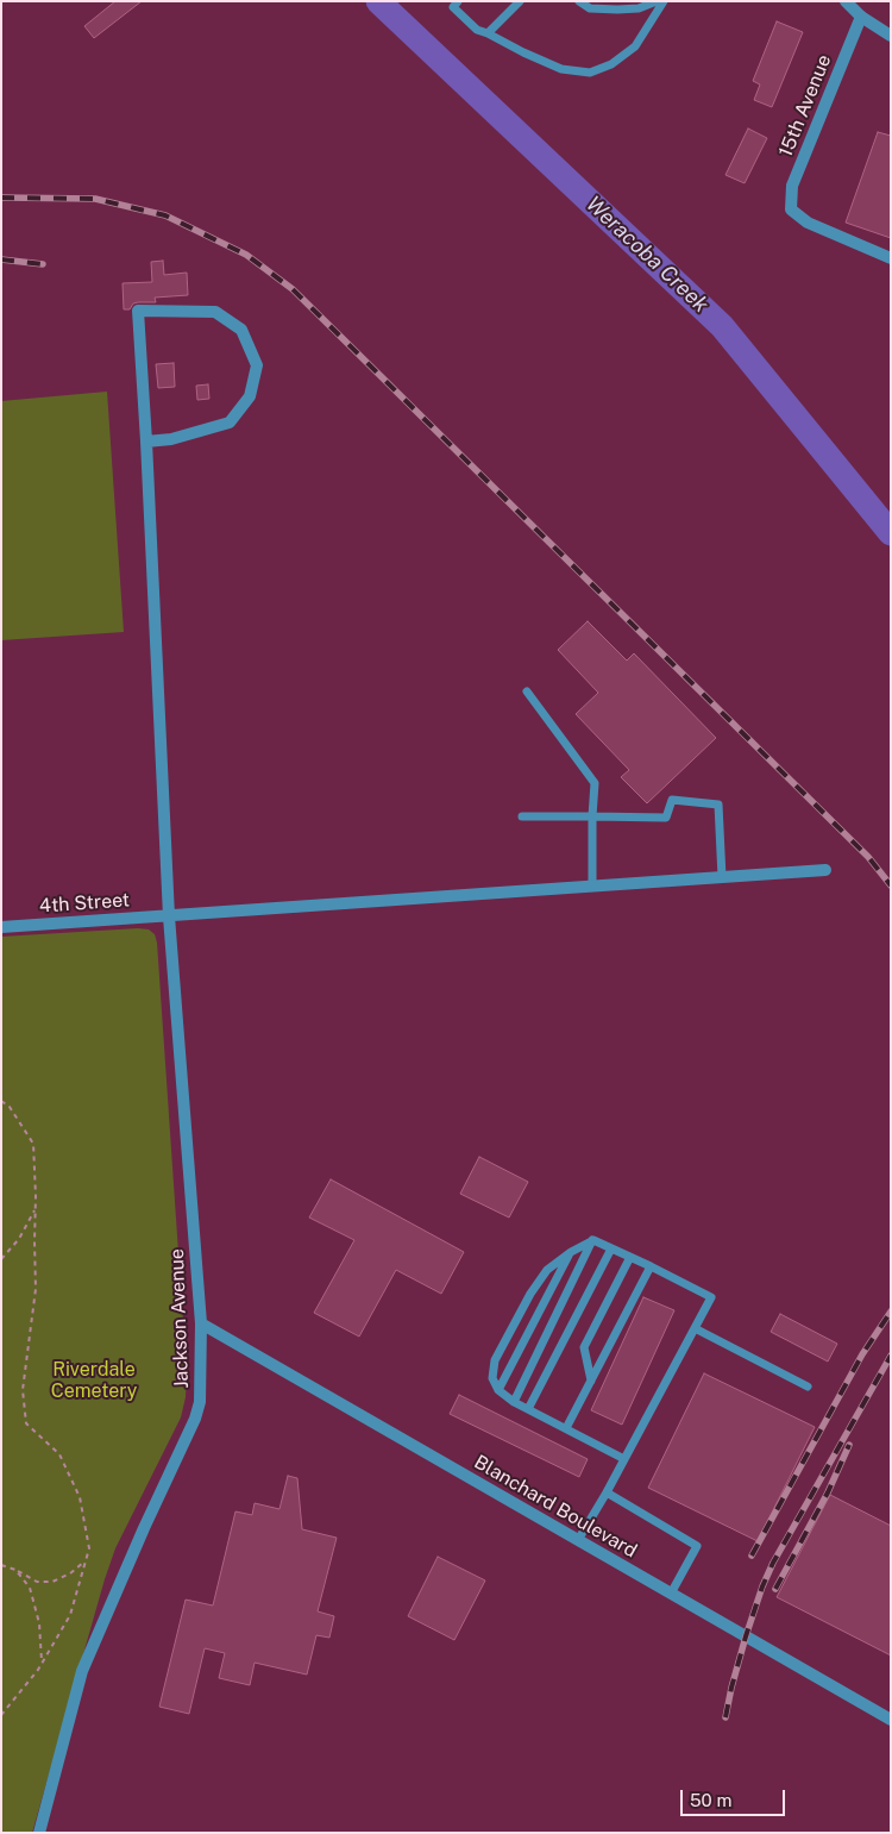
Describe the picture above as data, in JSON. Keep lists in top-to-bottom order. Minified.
{"streets":{"street":["15th Avenue","4th Street","Jackson Avenue","Blanchard Boulevard"]},"crossings":[["4th Street","Jackson Avenue"],["Jackson Avenue","Blanchard Boulevard"]],"water":["Weracoba Creek"],"parks":["Riverdale Cemetery"],"scale_bar":"50 m"}
